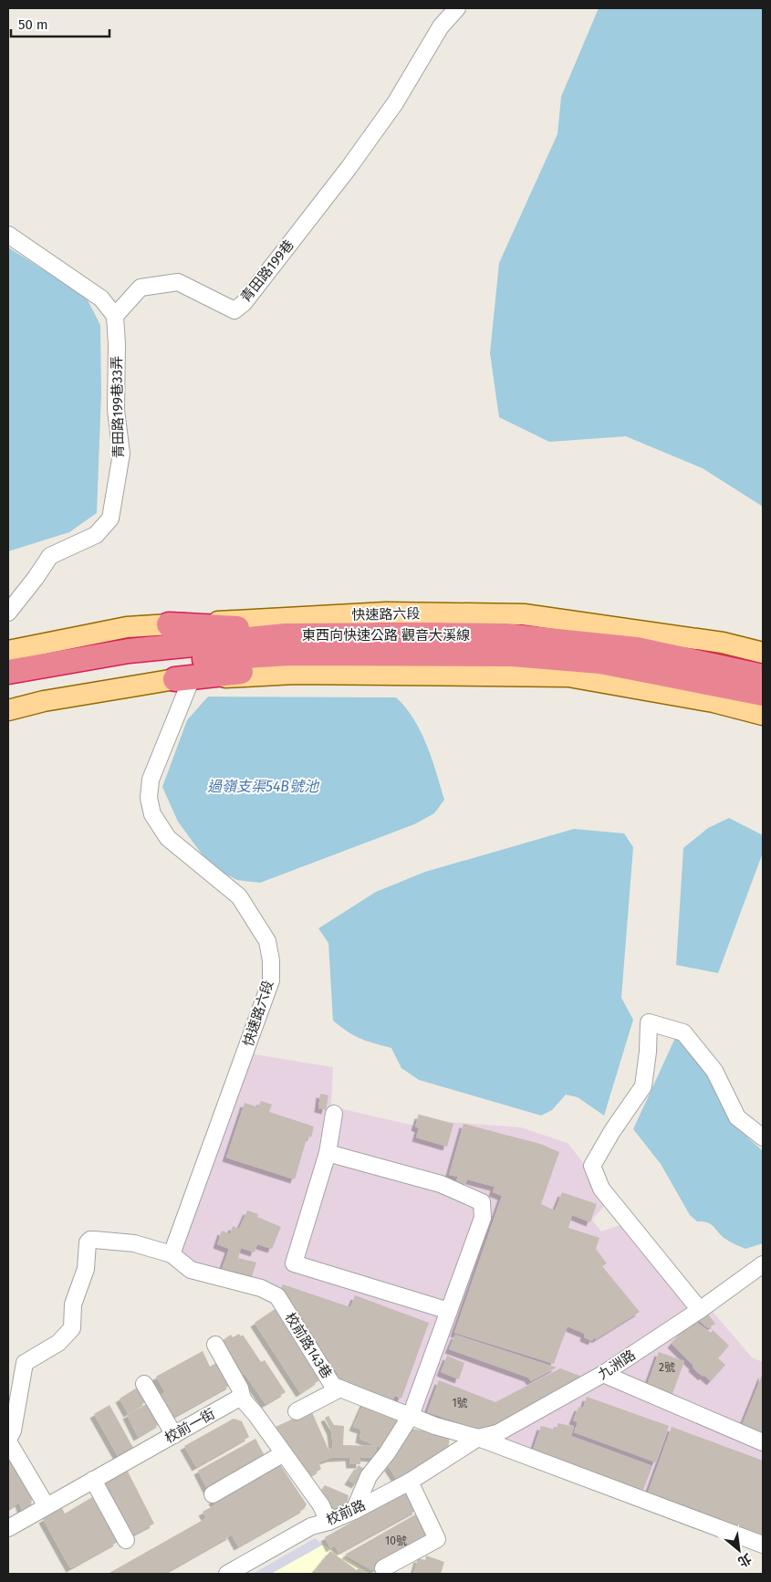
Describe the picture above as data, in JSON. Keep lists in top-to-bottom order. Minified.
{"streets":{"highway":["東西向快速公路 觀音大溪線"],"main road":["快速路六段"],"street":["青田路199巷","青田路199巷33弄","校前路143巷","九洲路","校前一街","校前路"]},"crossings":[["青田路199巷","青田路199巷33弄"],["快速路六段","校前路143巷"],["校前路143巷","九洲路"],["九洲路","校前路"]],"water":["過嶺支渠54B號池"],"house_numbers":["2號","1號","10號"],"scale_bar":"50 m","north":"bottom right"}
